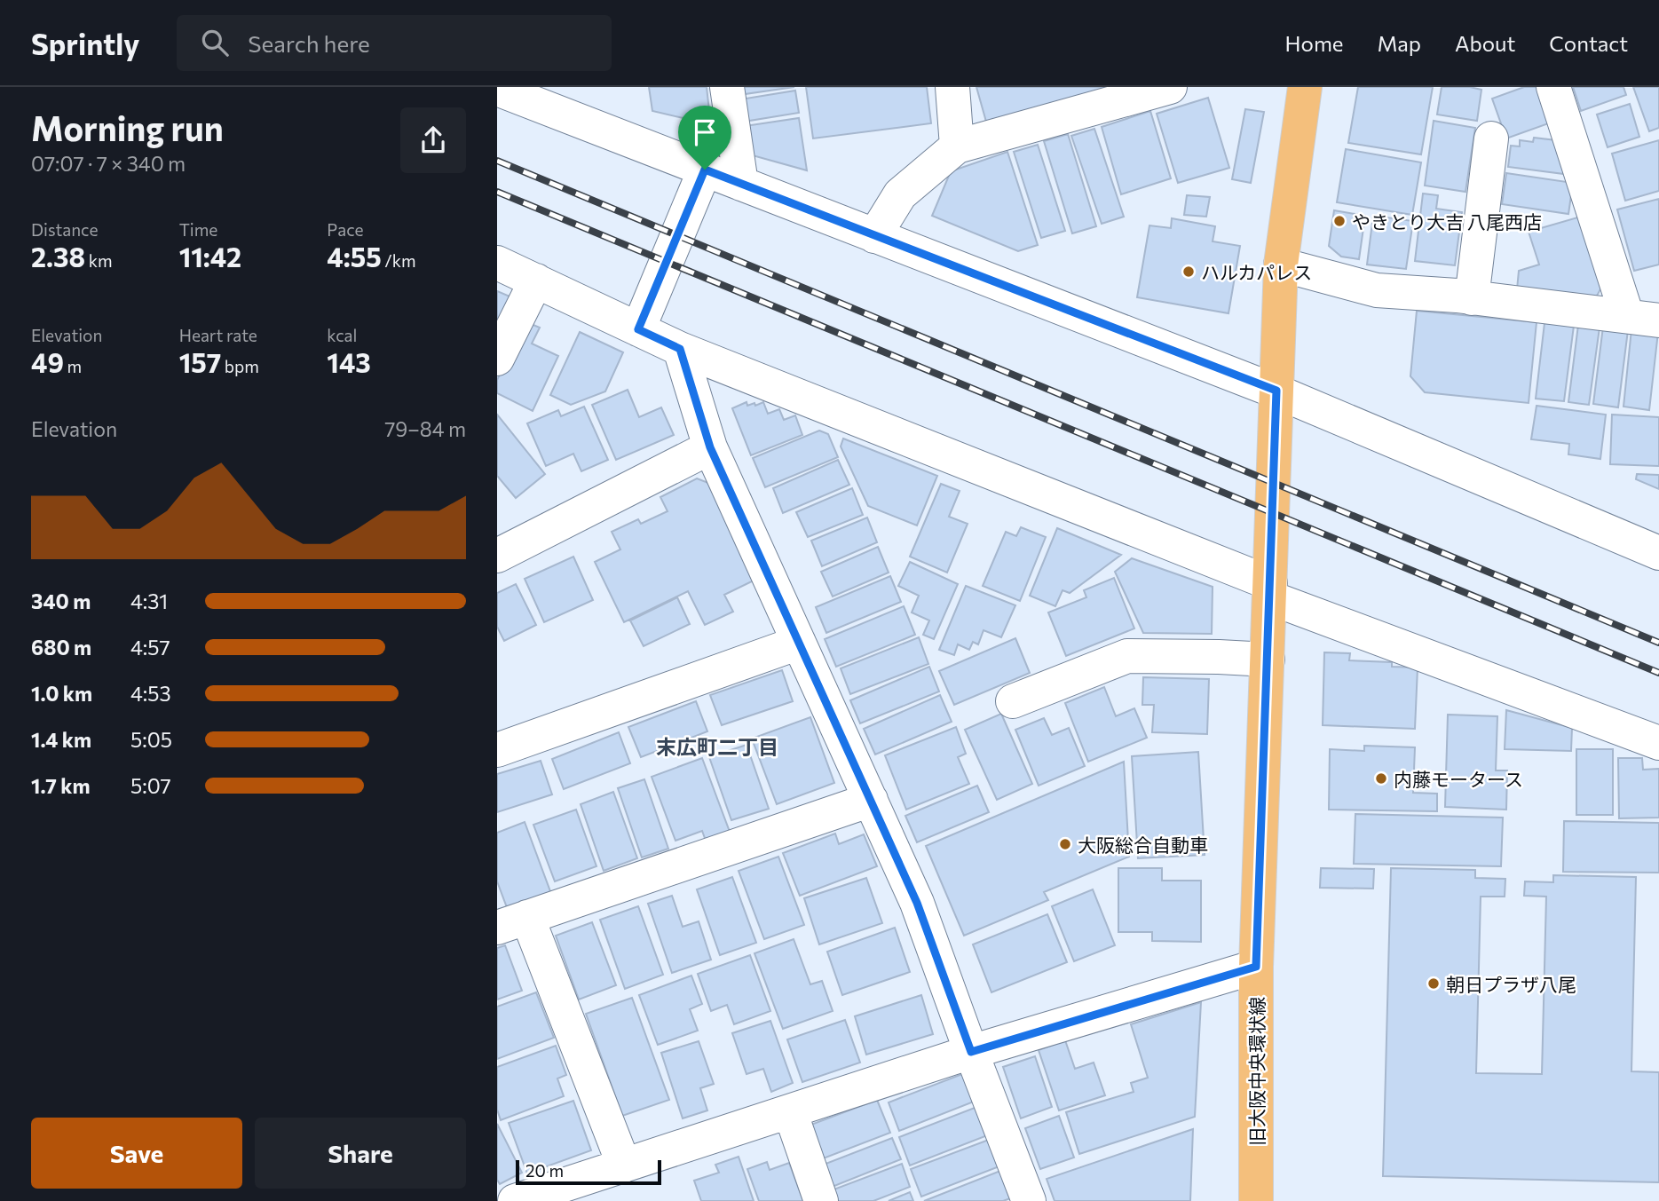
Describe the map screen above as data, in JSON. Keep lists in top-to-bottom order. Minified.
{"streets":{"main road":["旧大阪中央環状線"]},"districts":["末広町二丁目"],"places":["やきとり大吉 八尾西店","ハルカパレス","内藤モータース","大阪総合自動車","朝日プラザ八尾"],"scale_bar":"20 m","page":{"header":"Sprintly","search":"Search here","nav":["Home","Map","About","Contact"],"heading":["Morning run","07:07 · 7 × 340 m"],"stats":[["Distance","2.38 km"],["Time","11:42"],["Pace","4:55 /km"],["Elevation","49 m"],["Heart rate","157 bpm"],["kcal","143"]],"chart":["Elevation","79–84 m"],"list":[{"name":"340 m","note":"4:31"},{"name":"680 m","note":"4:57"},{"name":"1.0 km","note":"4:53"},{"name":"1.4 km","note":"5:05"},{"name":"1.7 km","note":"5:07"}],"buttons":["Save","Share"],"scale":"20 m"}}
